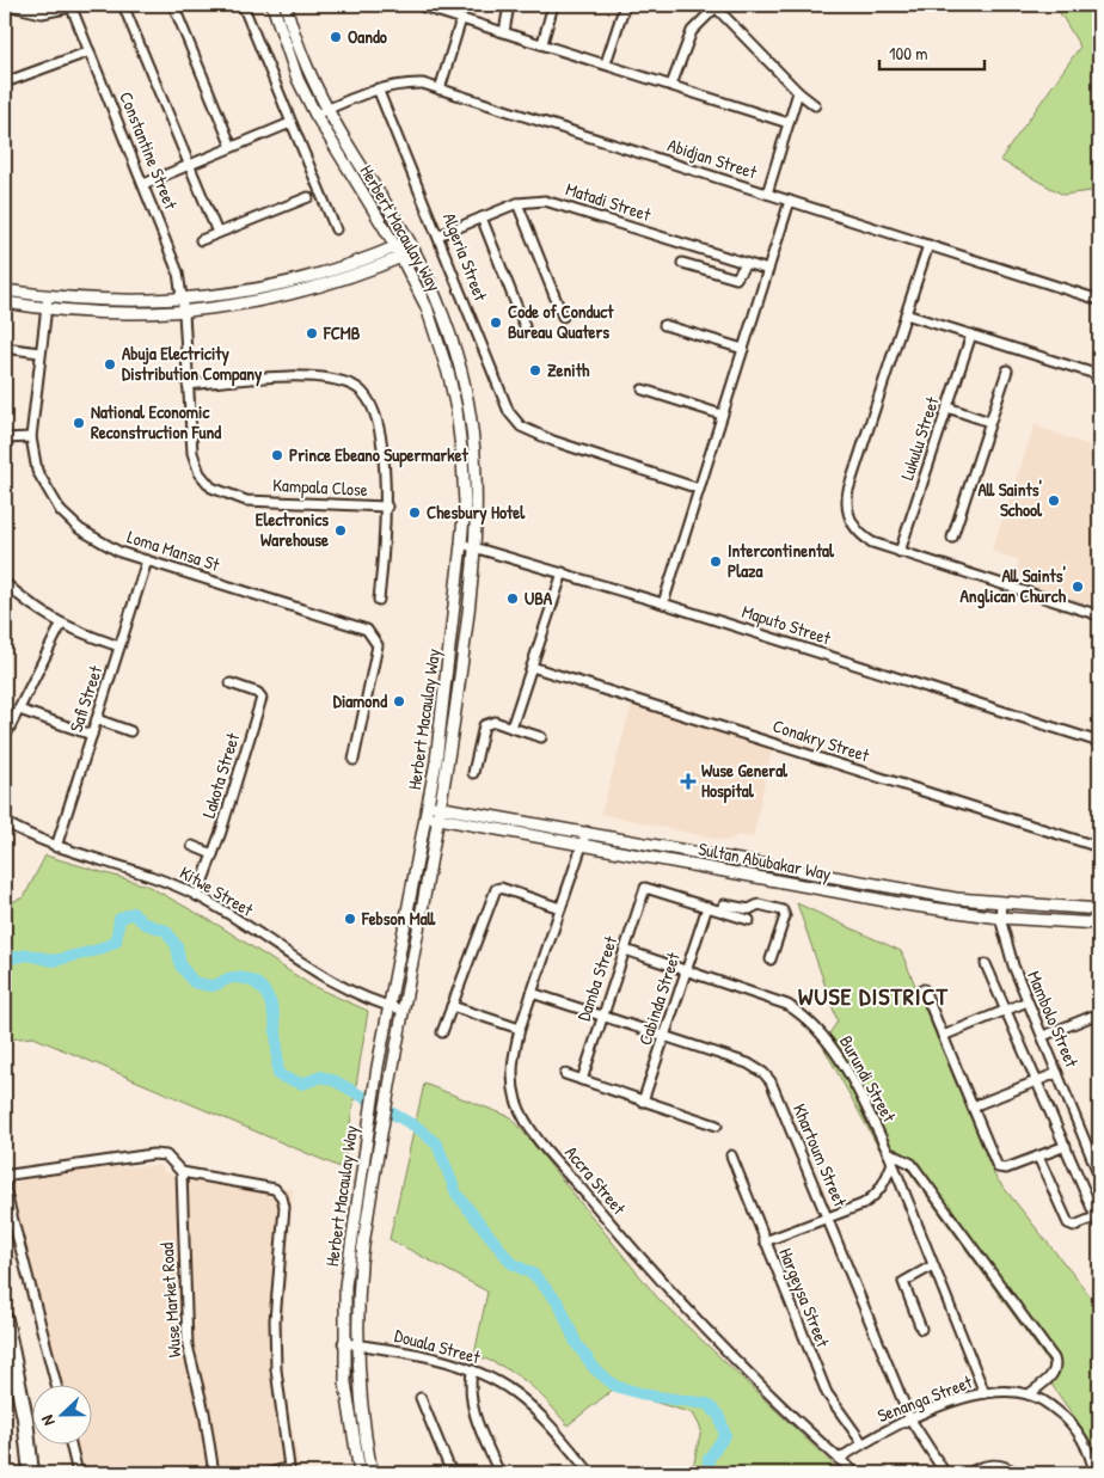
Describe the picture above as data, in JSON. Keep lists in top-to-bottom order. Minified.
{"streets":{"main road":["Herbert Macaulay Way","Sultan Abubakar Way"],"street":["Constantine Street","Abidjan Street","Matadi Street","Algeria Street","Lukulu Street","Kampala Close","Loma Mansa St","Maputo Street","Safi Street","Conakry Street","Lakota Street","Kitwe Street","Damba Street","Cabinda Street","Mambolo Street","Burundi Street","Khartoum Street","Accra Street","Hargeysa Street","Wuse Market Road","Douala Street","Senanga Street"]},"crossings":[["Constantine Street","Kampala Close"],["Abidjan Street","Herbert Macaulay Way"],["Abidjan Street","Algeria Street"],["Matadi Street","Algeria Street"],["Herbert Macaulay Way","Maputo Street"],["Herbert Macaulay Way","Sultan Abubakar Way"],["Herbert Macaulay Way","Kitwe Street"],["Herbert Macaulay Way","Douala Street"],["Loma Mansa St","Safi Street"],["Safi Street","Kitwe Street"],["Lakota Street","Kitwe Street"],["Sultan Abubakar Way","Mambolo Street"],["Sultan Abubakar Way","Accra Street"],["Damba Street","Cabinda Street"],["Damba Street","Burundi Street"],["Damba Street","Khartoum Street"],["Cabinda Street","Burundi Street"],["Cabinda Street","Khartoum Street"],["Burundi Street","Senanga Street"],["Khartoum Street","Accra Street"],["Khartoum Street","Senanga Street"],["Accra Street","Senanga Street"],["Hargeysa Street","Senanga Street"]],"districts":["WUSE DISTRICT"],"places":{"other":["Oando","Code of Conduct Bureau Quaters","FCMB","Abuja Electricity Distribution Company","Zenith","National Economic Reconstruction Fund","Prince Ebeano Supermarket","All Saints' School","Chesbury Hotel","Electronics Warehouse","Intercontinental Plaza","All Saints' Anglican Church","UBA","Diamond","Febson Mall"],"health":["Wuse General Hospital"]},"scale_bar":"100 m","north":"left"}
